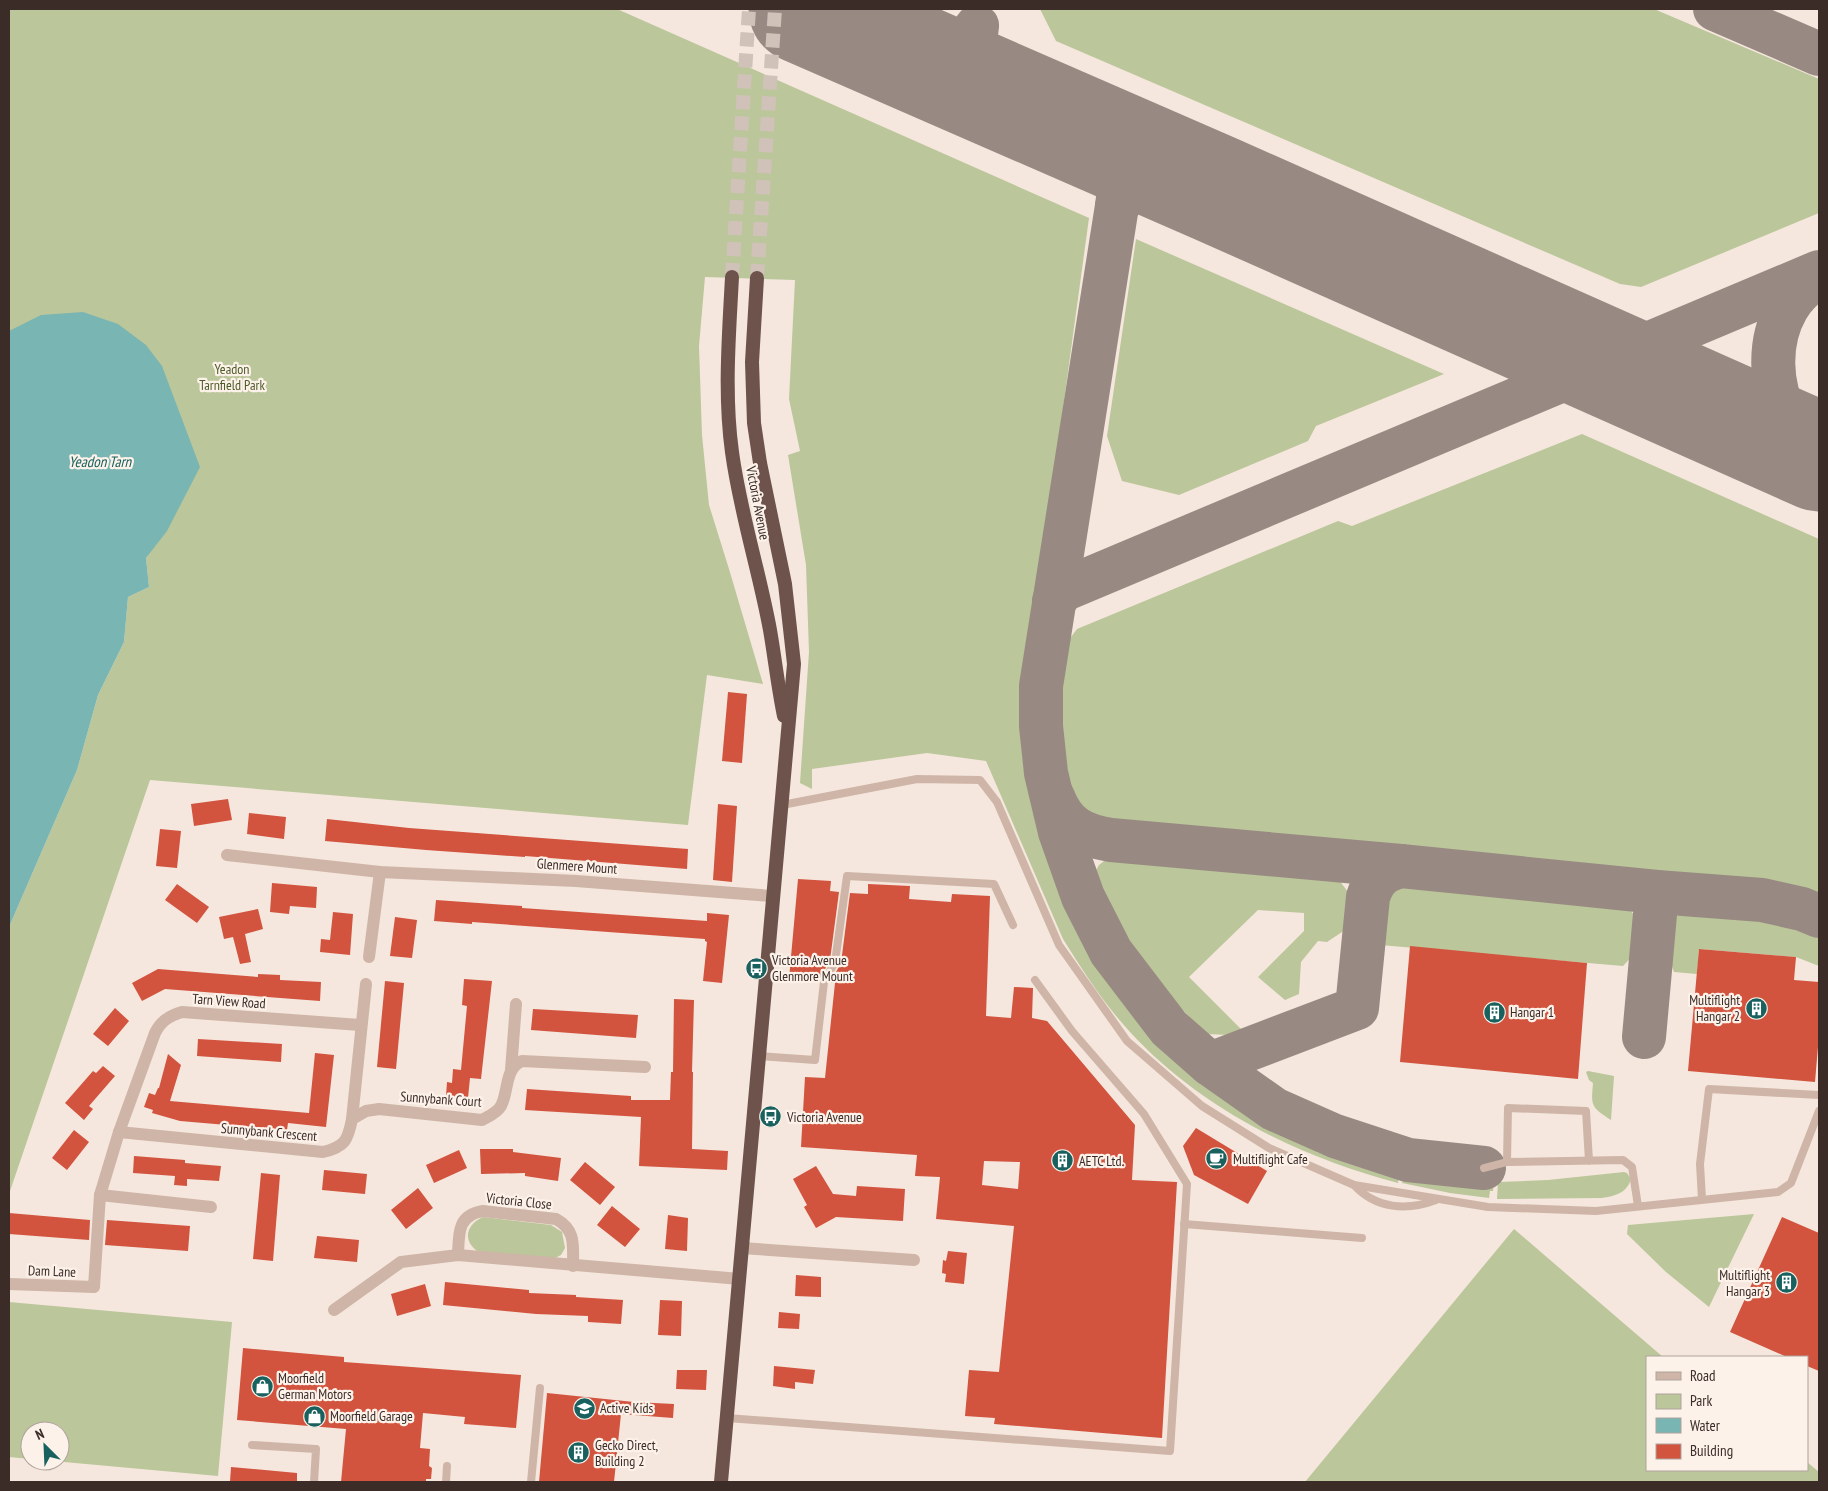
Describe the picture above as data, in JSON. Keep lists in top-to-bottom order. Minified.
{"streets":{"highway":["Victoria Avenue"],"street":["Glenmere Mount","Tarn View Road","Sunnybank Court","Sunnybank Crescent","Victoria Close","Dam Lane"]},"crossings":[["Victoria Avenue","Glenmere Mount"],["Tarn View Road","Sunnybank Crescent"],["Tarn View Road","Dam Lane"],["Sunnybank Court","Sunnybank Crescent"]],"water":["Yeadon Tarn"],"parks":["Yeadon Tarnfield Park"],"places":{"bus stop":["Victoria Avenue Glenmore Mount","Victoria Avenue"],"building":["Multiflight Hangar 2","Hangar 1","AETC Ltd.","Multiflight Hangar 3","Gecko Direct, Building 2"],"cafe":["Multiflight Cafe"],"shop":["Moorfield German Motors","Moorfield Garage"],"school or university":["Active Kids"]},"legend":["Road","Park","Water","Building"],"north":"top left"}
